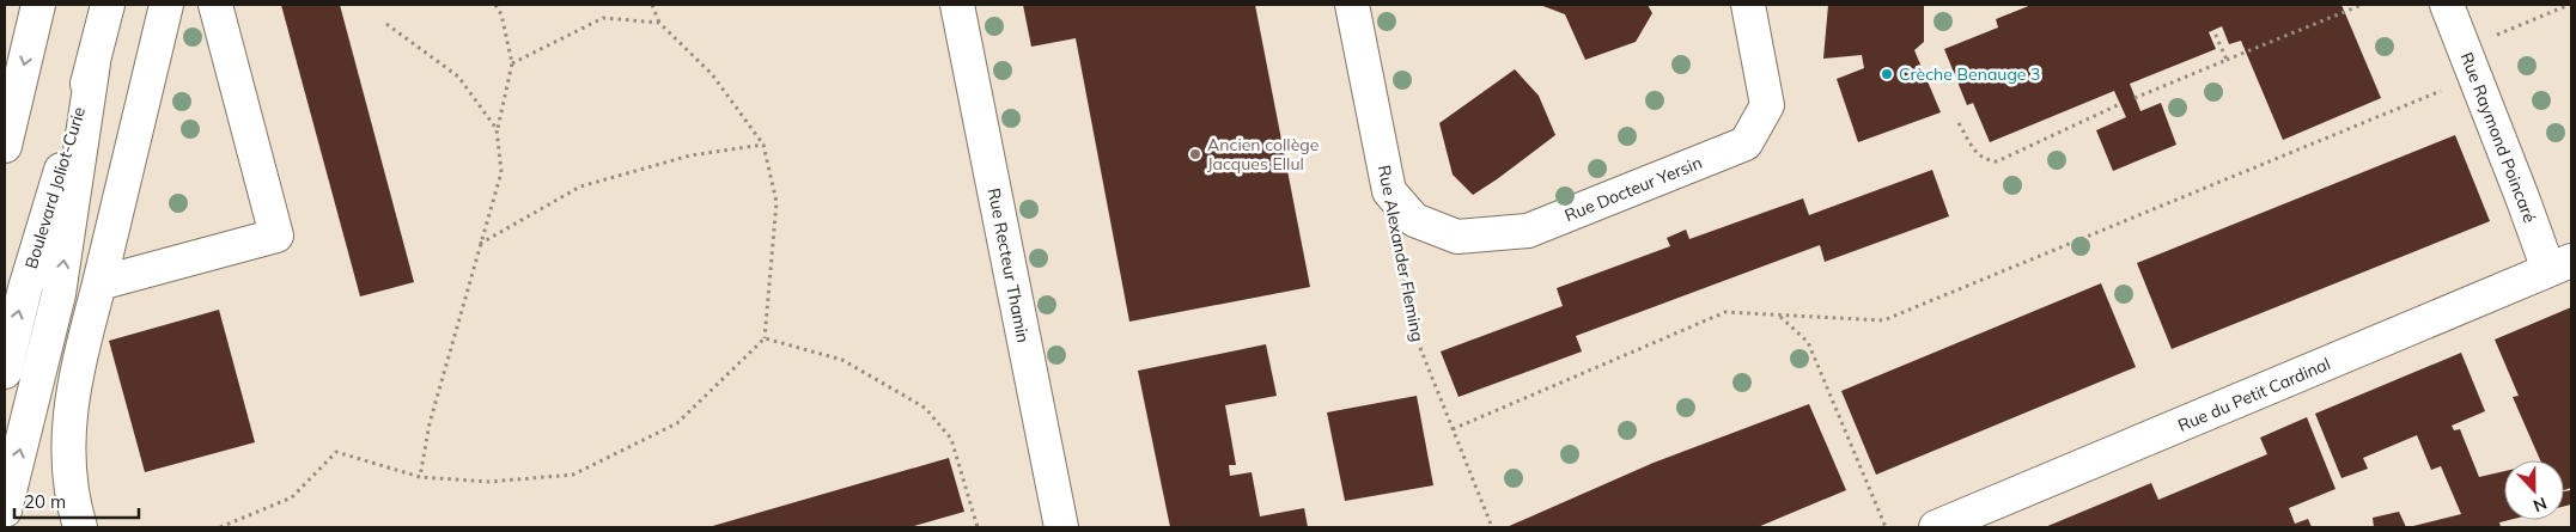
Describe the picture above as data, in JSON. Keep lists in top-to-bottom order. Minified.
{"streets":{"street":["Rue Raymond Poincaré","Boulevard Joliot-Curie","Rue Docteur Yersin","Rue Alexander Fleming","Rue Recteur Thamin","Rue du Petit Cardinal"]},"crossings":[["Rue Raymond Poincaré","Rue du Petit Cardinal"],["Rue Docteur Yersin","Rue Alexander Fleming"]],"places":["Crèche Benauge 3","Ancien collège Jacques Ellul"],"scale_bar":"20 m","north":"bottom"}
